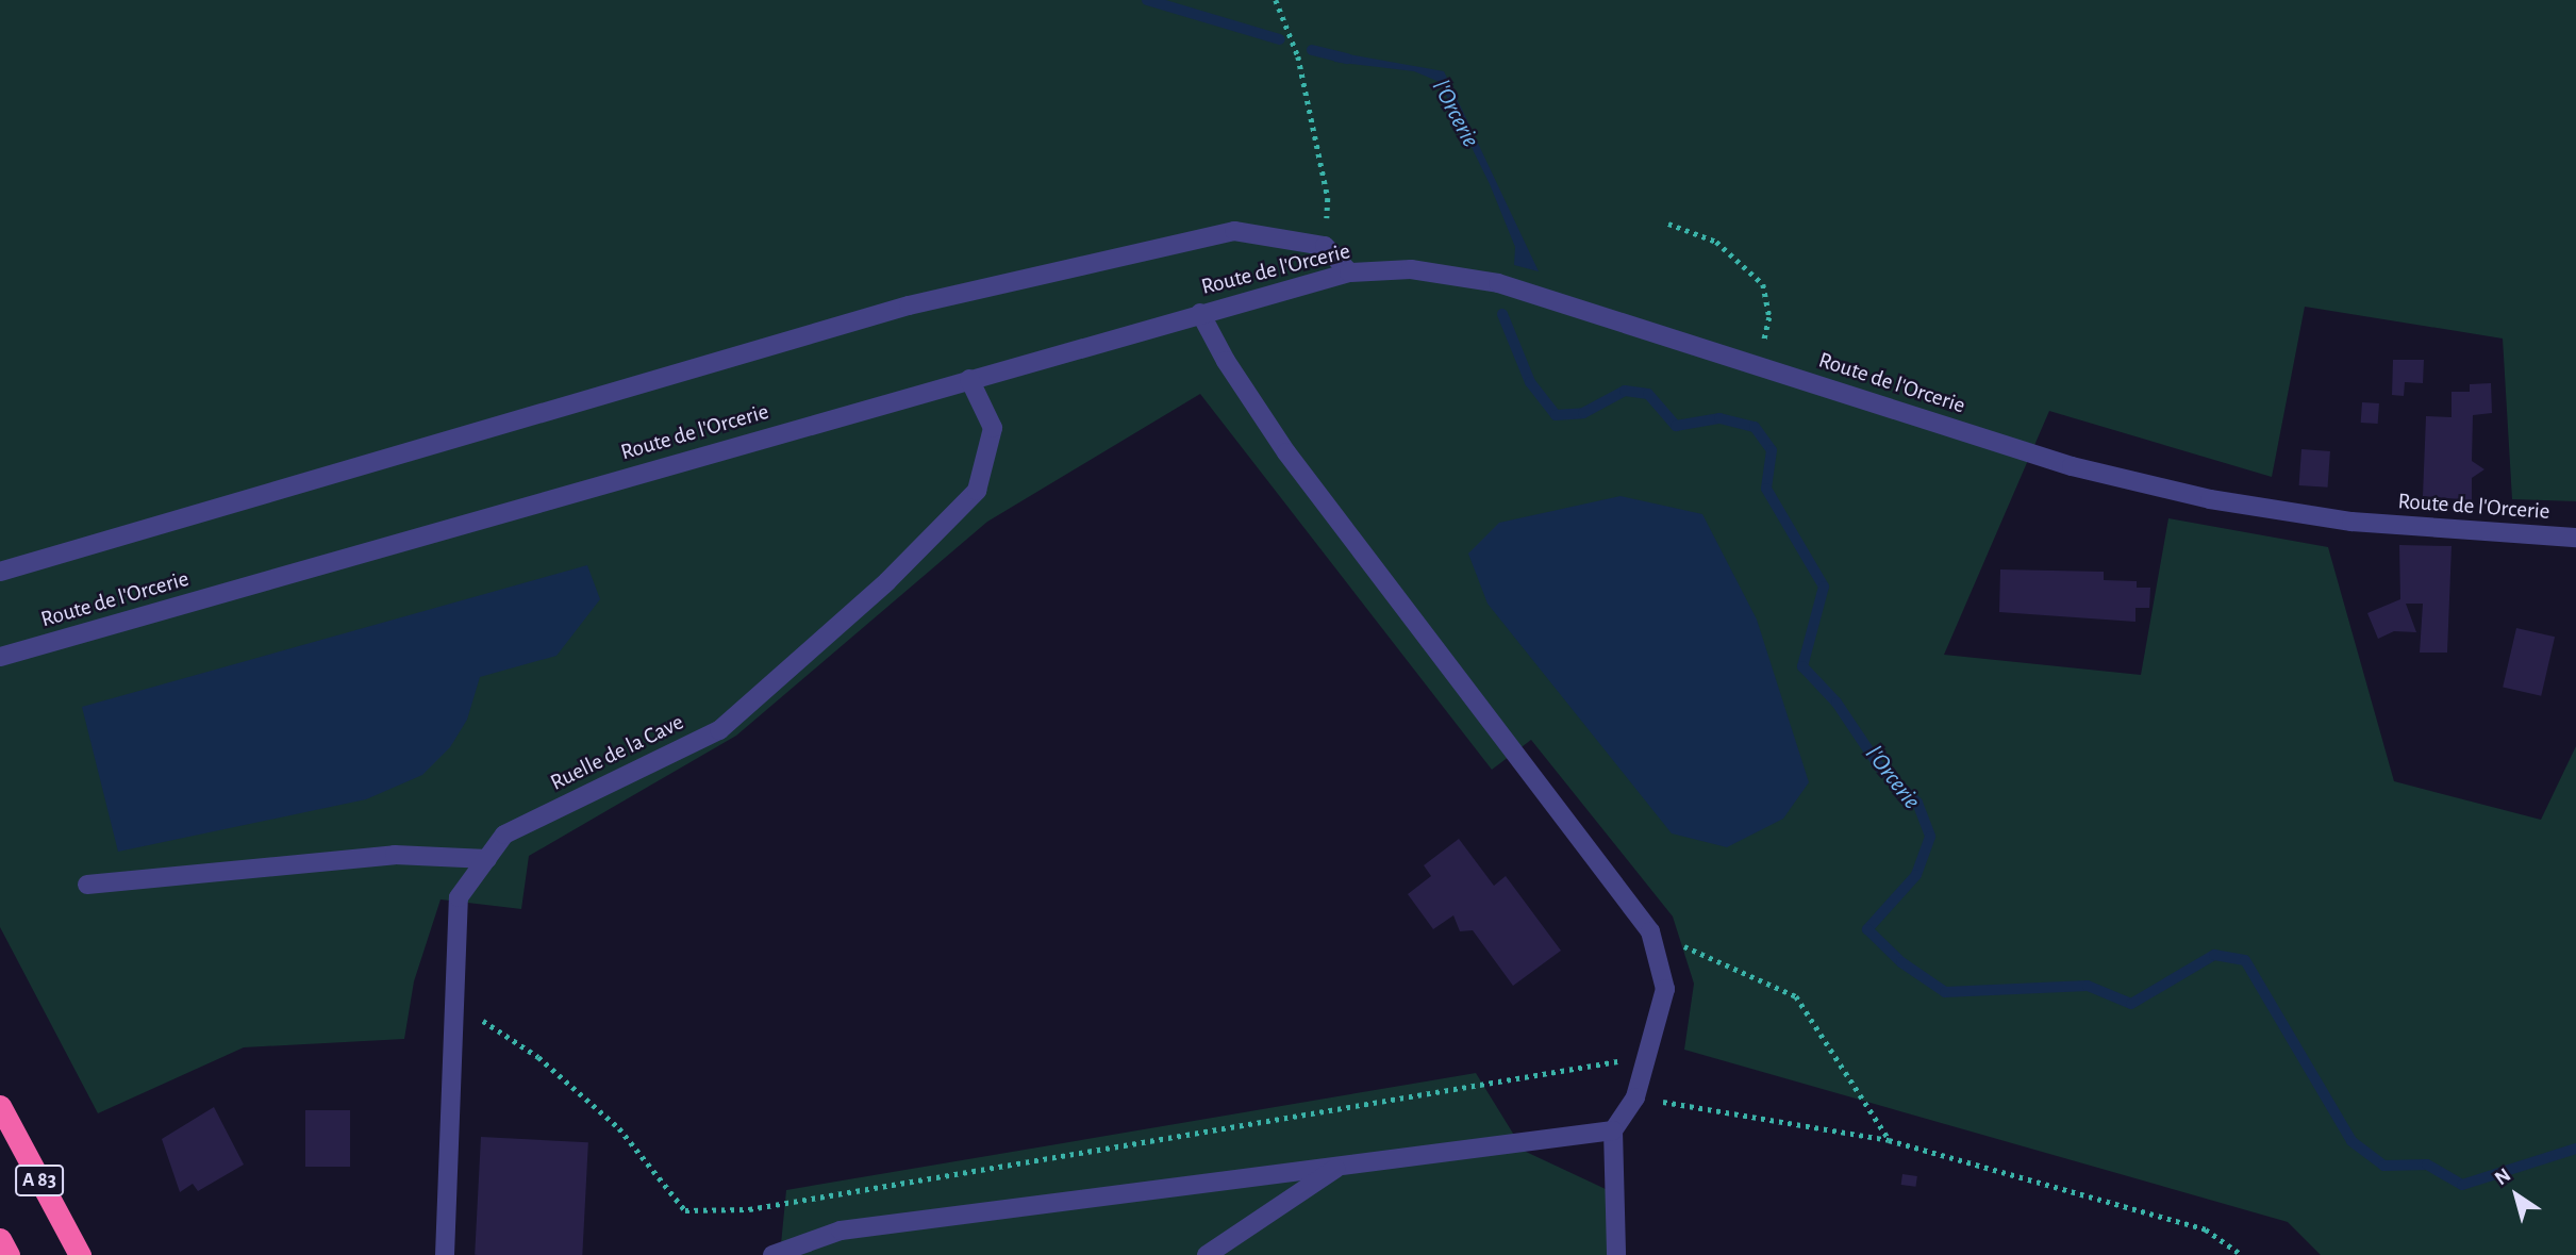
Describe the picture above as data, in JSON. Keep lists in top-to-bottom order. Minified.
{"streets":{"highway":["A 83"],"street":["Route de l'Orcerie","Ruelle de la Cave"]},"crossings":[["Route de l'Orcerie","Ruelle de la Cave"]],"water":["l'Orcerie"],"north":"top left"}
